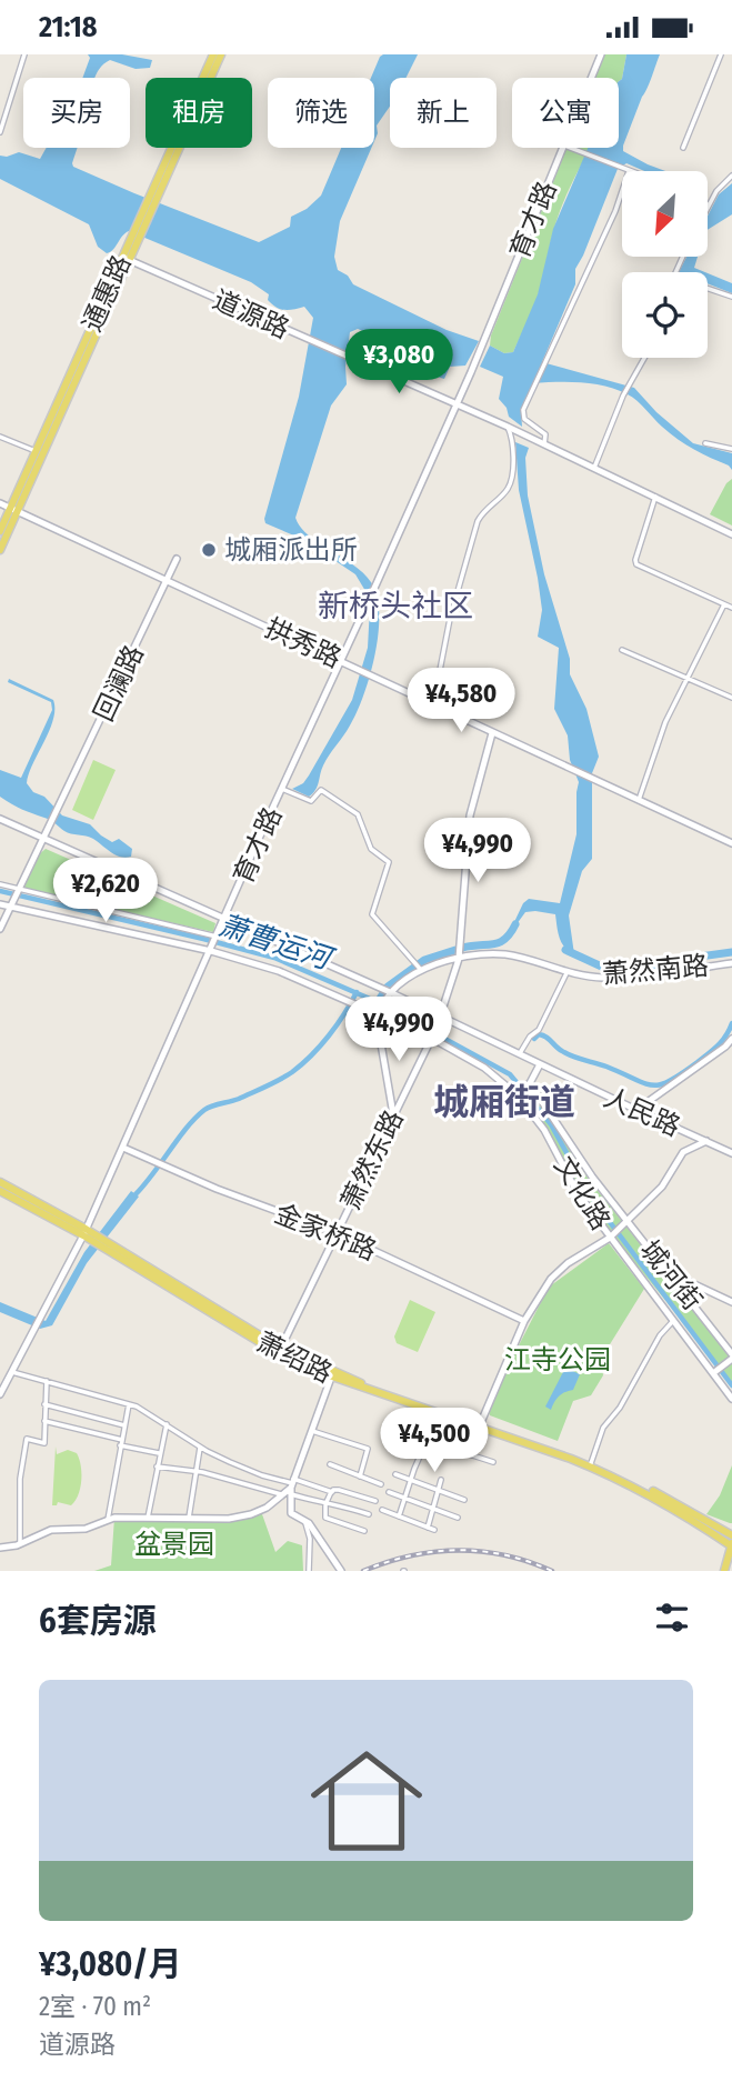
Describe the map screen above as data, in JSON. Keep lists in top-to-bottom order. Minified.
{"streets":{"main road":["通惠路","萧绍路"],"street":["育才路","道源路","拱秀路","回澜路","萧然南路","人民路","萧然东路","文化路","金家桥路","城河街"]},"crossings":[["育才路","道源路"],["育才路","拱秀路"],["育才路","人民路"],["育才路","文化路"],["育才路","金家桥路"],["育才路","萧绍路"],["通惠路","道源路"],["通惠路","拱秀路"],["拱秀路","回澜路"],["拱秀路","萧然东路"],["回澜路","人民路"],["萧然南路","人民路"],["萧然南路","萧然东路"],["萧然南路","文化路"],["人民路","萧然东路"],["萧然东路","文化路"],["萧然东路","金家桥路"],["萧然东路","萧绍路"]],"districts":["新桥头社区","城厢街道"],"water":["萧曹运河"],"parks":["江寺公园","盆景园"],"places":["城厢派出所"],"north":"bottom left","page":{"status":"21:18","chip":["买房","租房","筛选","新上","公寓"],"price":["¥3,080","¥4,580","¥4,990","¥2,620","¥4,990","¥4,500"],"heading":"6套房源","list":[{"name":"¥3,080/月","note":"2室 · 70 m² · 道源路"}]}}
